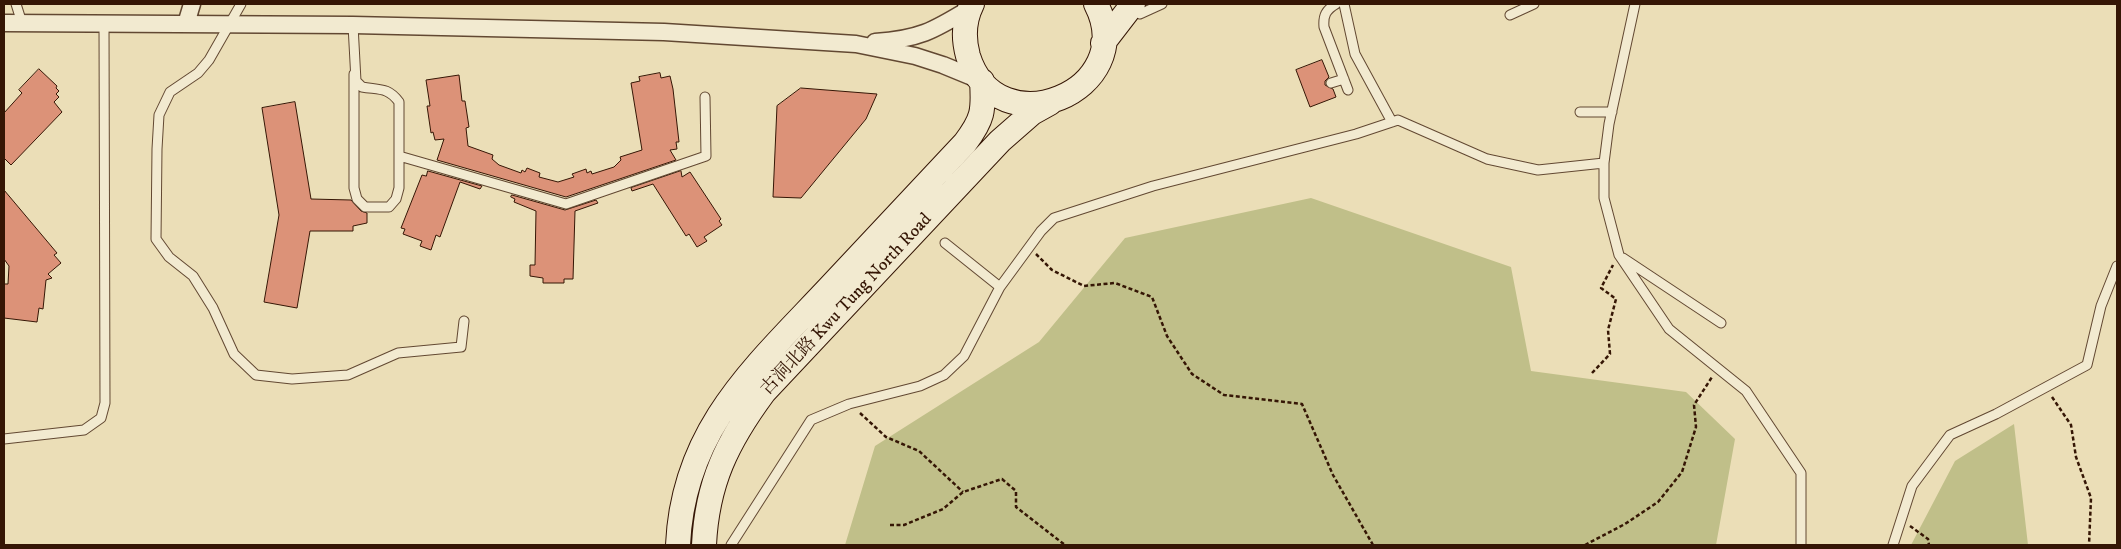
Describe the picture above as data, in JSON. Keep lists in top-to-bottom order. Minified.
{"streets":{"main road":["古洞北路 Kwu Tung North Road"]}}
